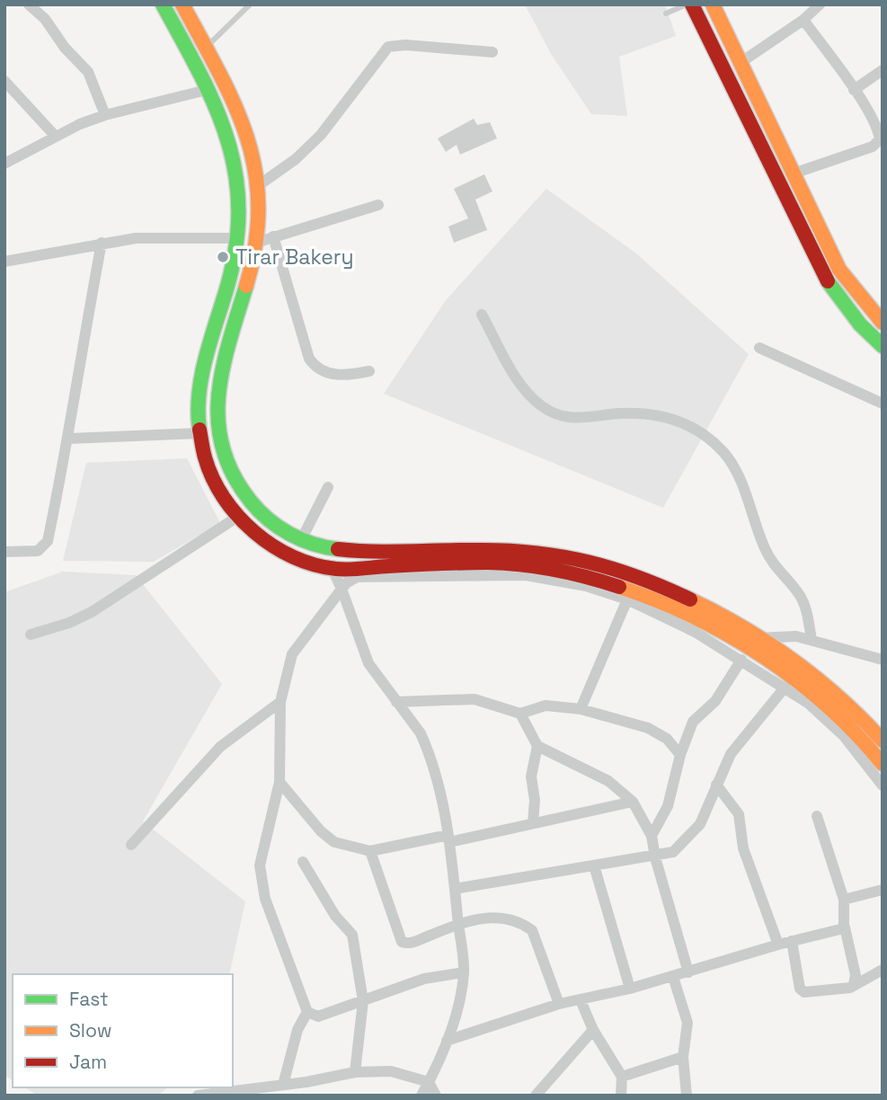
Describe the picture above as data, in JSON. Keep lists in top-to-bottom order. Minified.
{"places":["Tirar Bakery"],"legend":["Fast","Slow","Jam"]}
